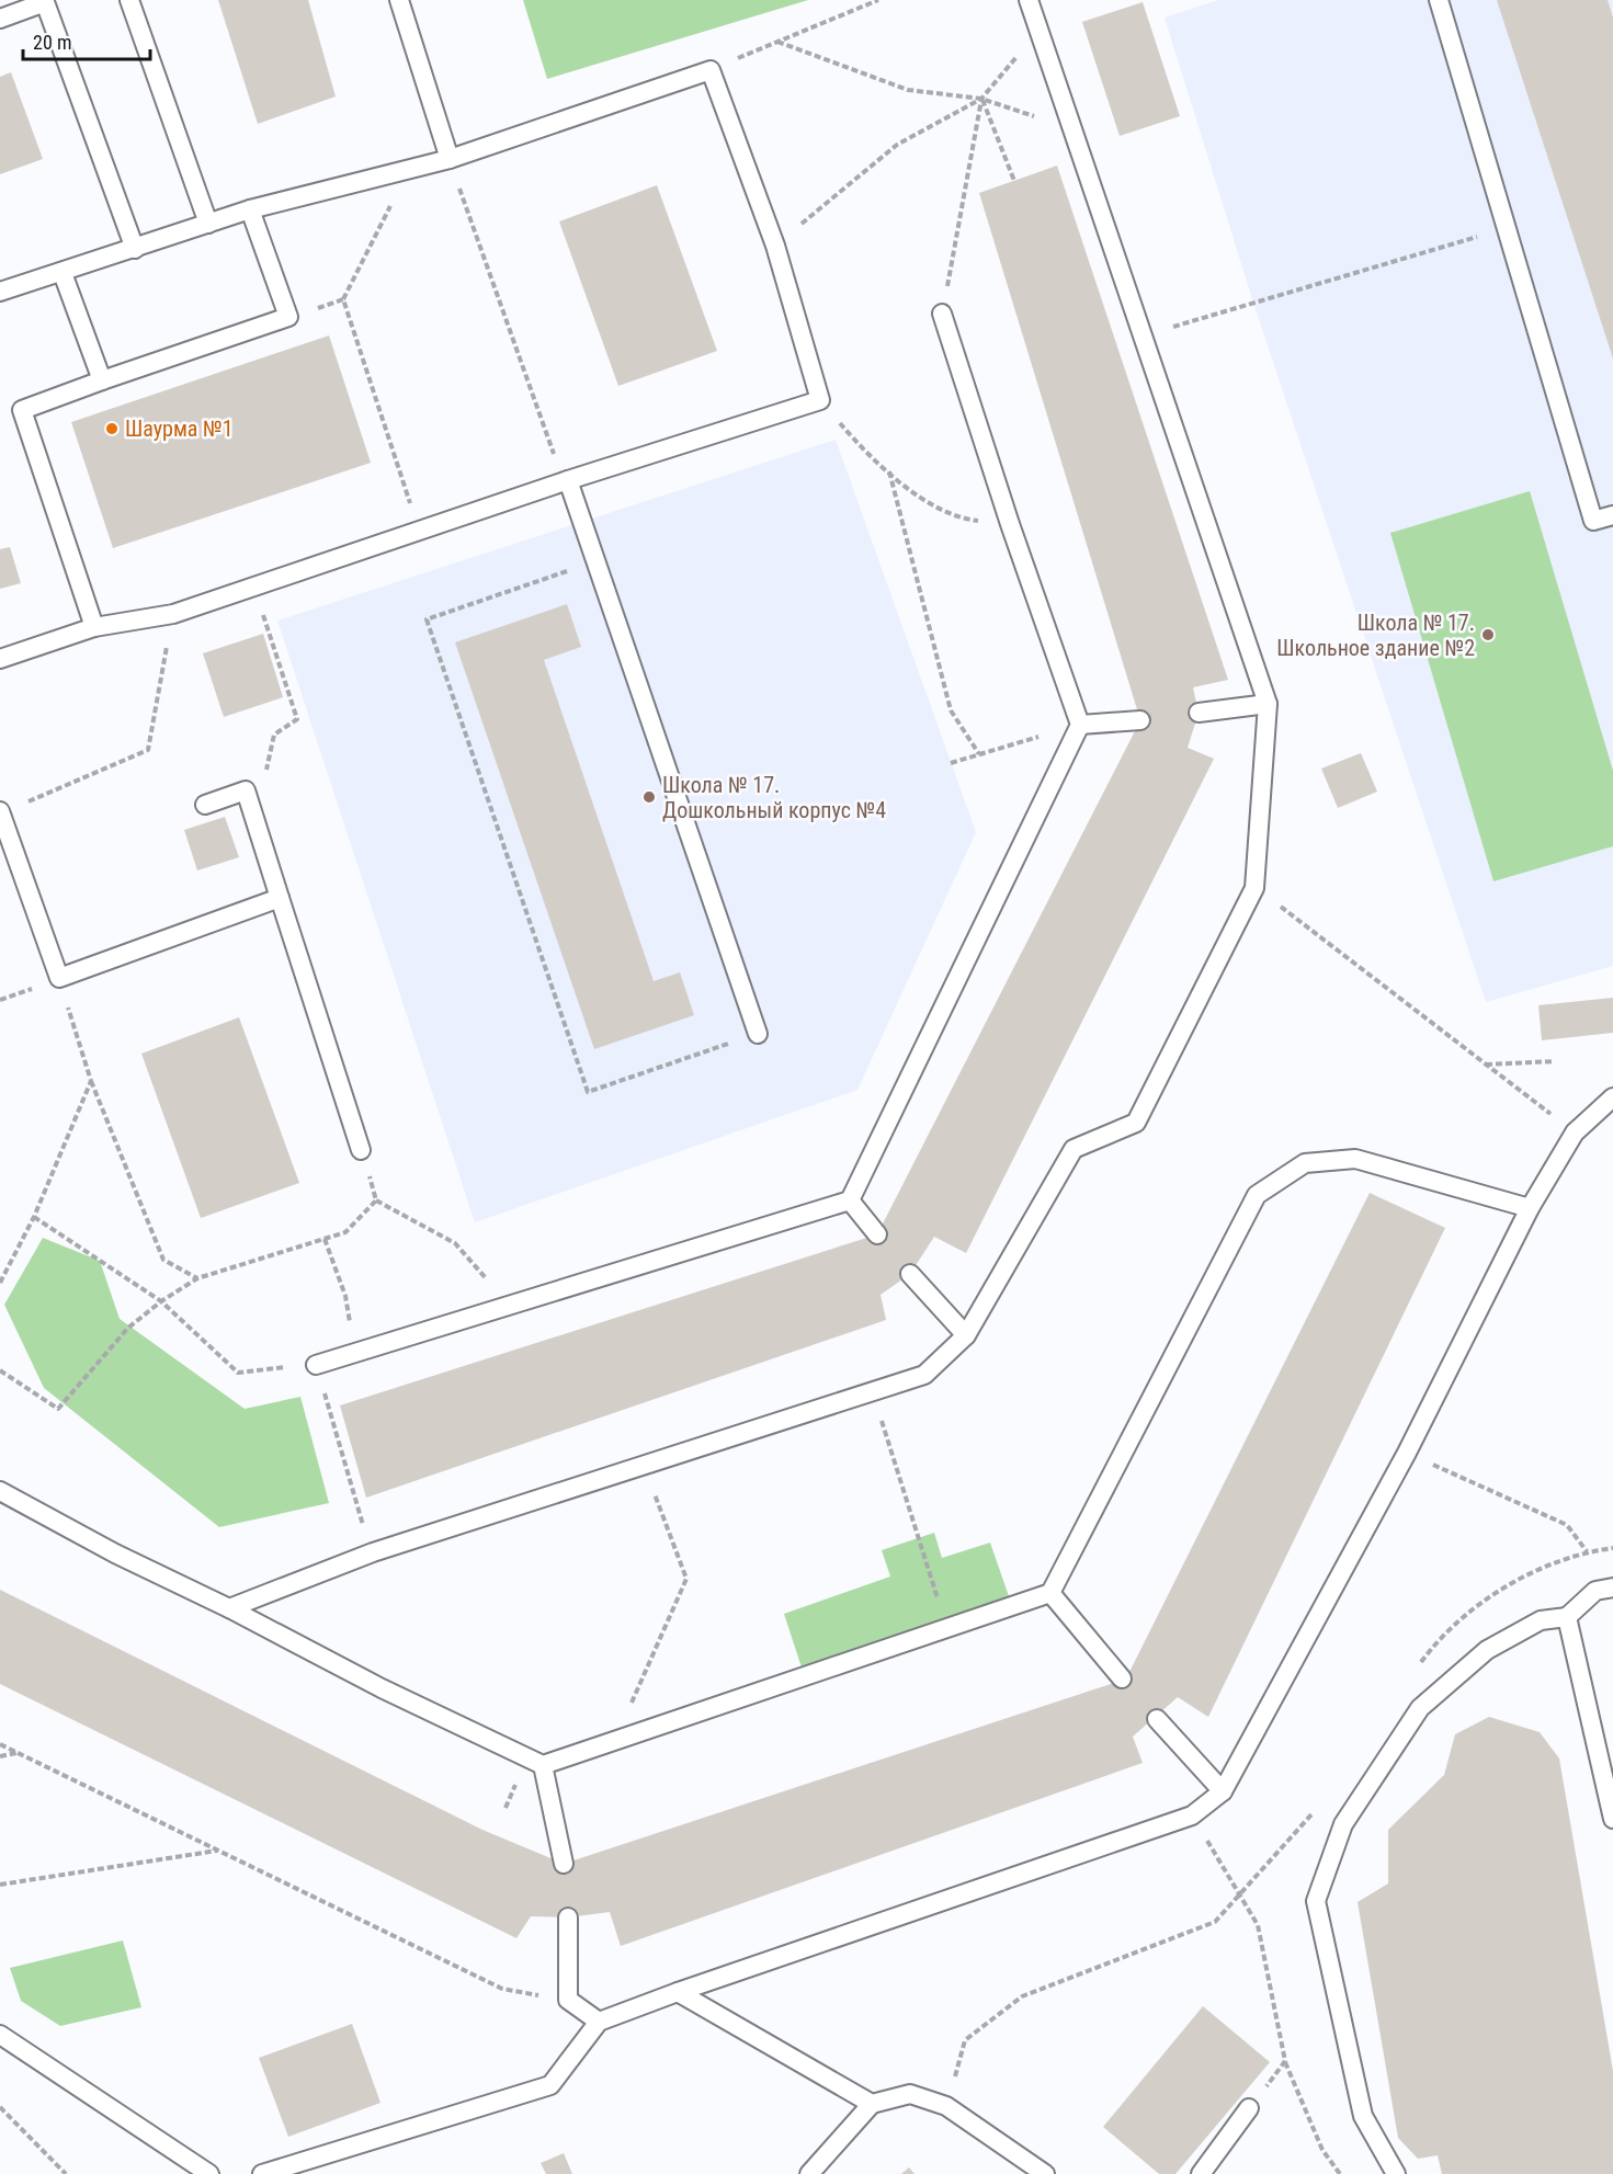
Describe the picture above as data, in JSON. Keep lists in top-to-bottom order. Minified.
{"places":["Шаурма №1","Школа № 17. Школьное здание №2","Школа № 17. Дошкольный корпус №4"],"scale_bar":"20 m"}
